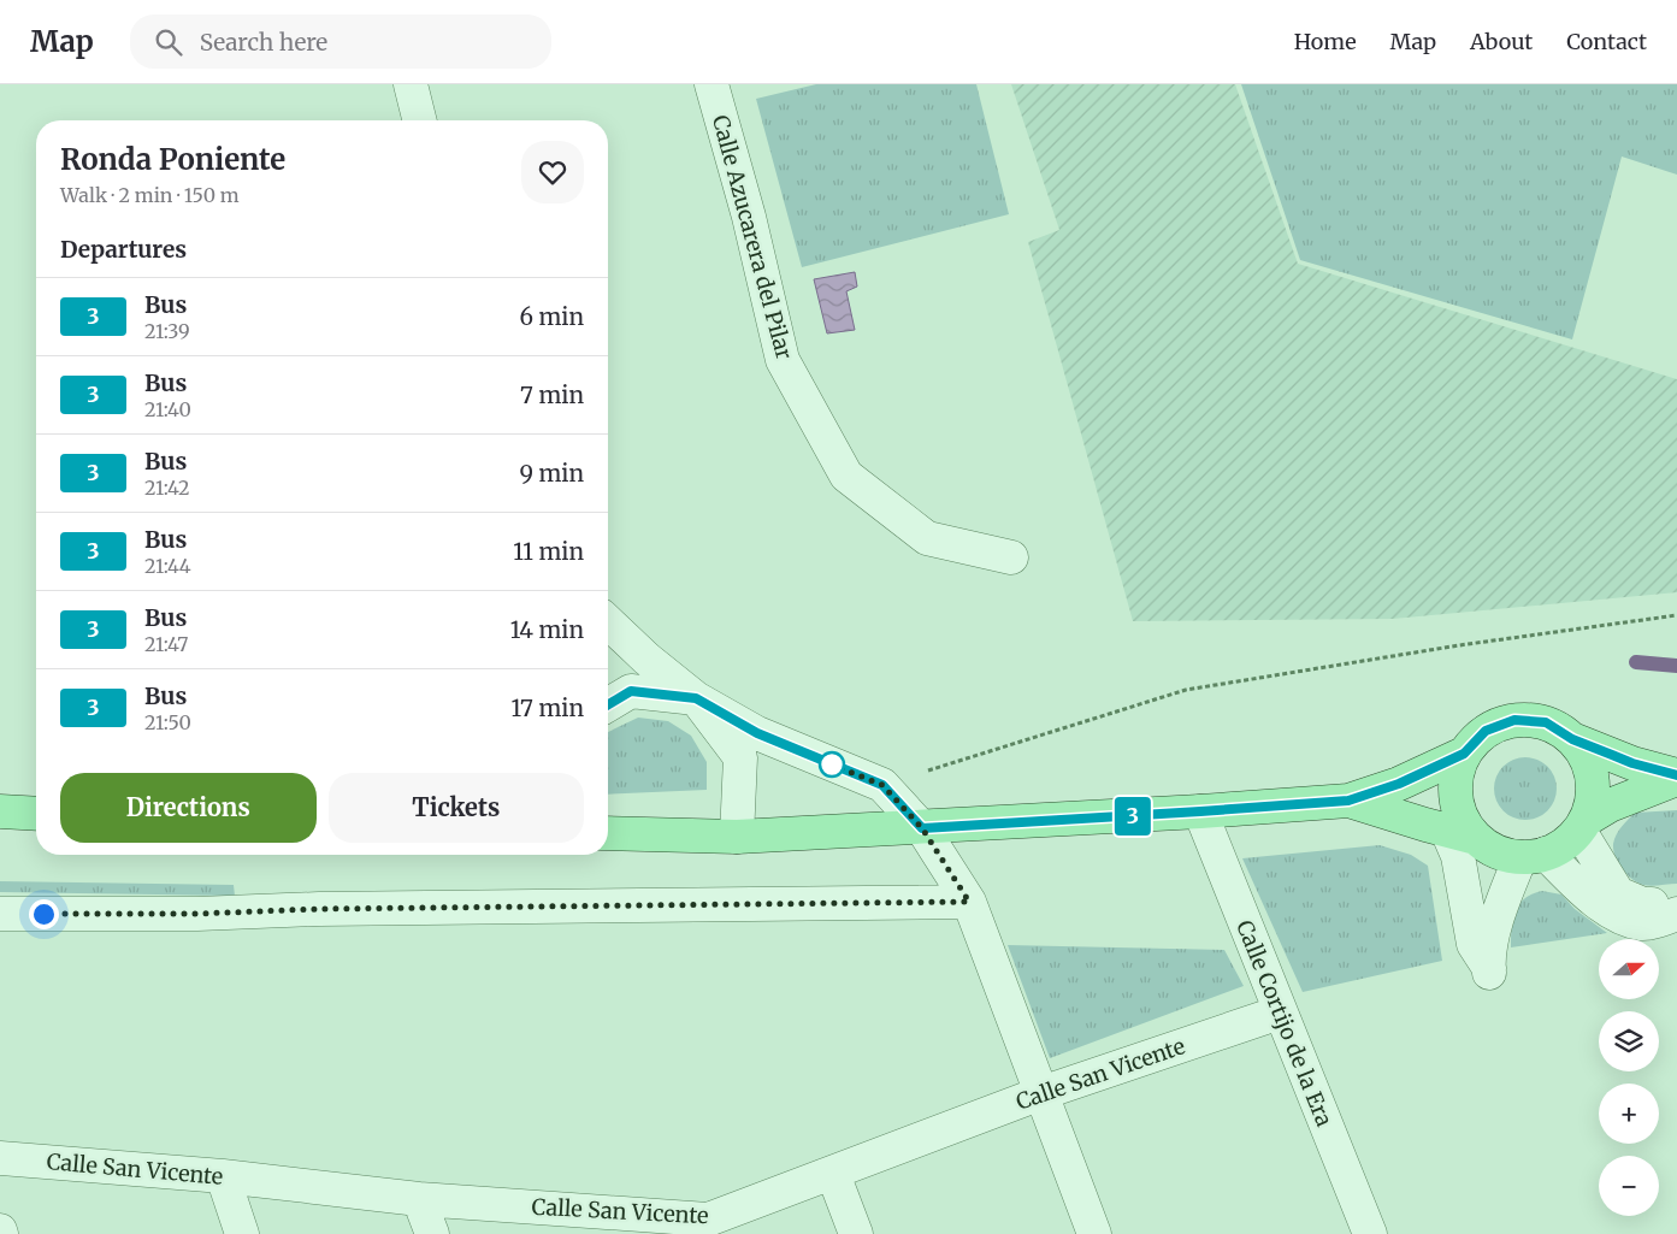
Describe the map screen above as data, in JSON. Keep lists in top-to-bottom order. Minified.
{"streets":{"street":["Calle Azucarera del Pilar","Calle Cortijo de la Era","Calle San Vicente"]},"crossings":[["Calle Cortijo de la Era","Calle San Vicente"]],"lines":["bus line 3"],"north":"right","page":{"header":"Map","search":"Search here","nav":["Home","Map","About","Contact"],"on_map":"3","heading":[["Ronda Poniente","Walk · 2 min · 150 m"],"Departures"],"list":[{"mark":"3","name":"Bus","note":"21:39","value":"6 min"},{"mark":"3","name":"Bus","note":"21:40","value":"7 min"},{"mark":"3","name":"Bus","note":"21:42","value":"9 min"},{"mark":"3","name":"Bus","note":"21:44","value":"11 min"},{"mark":"3","name":"Bus","note":"21:47","value":"14 min"},{"mark":"3","name":"Bus","note":"21:50","value":"17 min"}],"buttons":["Directions","Tickets"],"map_buttons":["+","−"]}}
